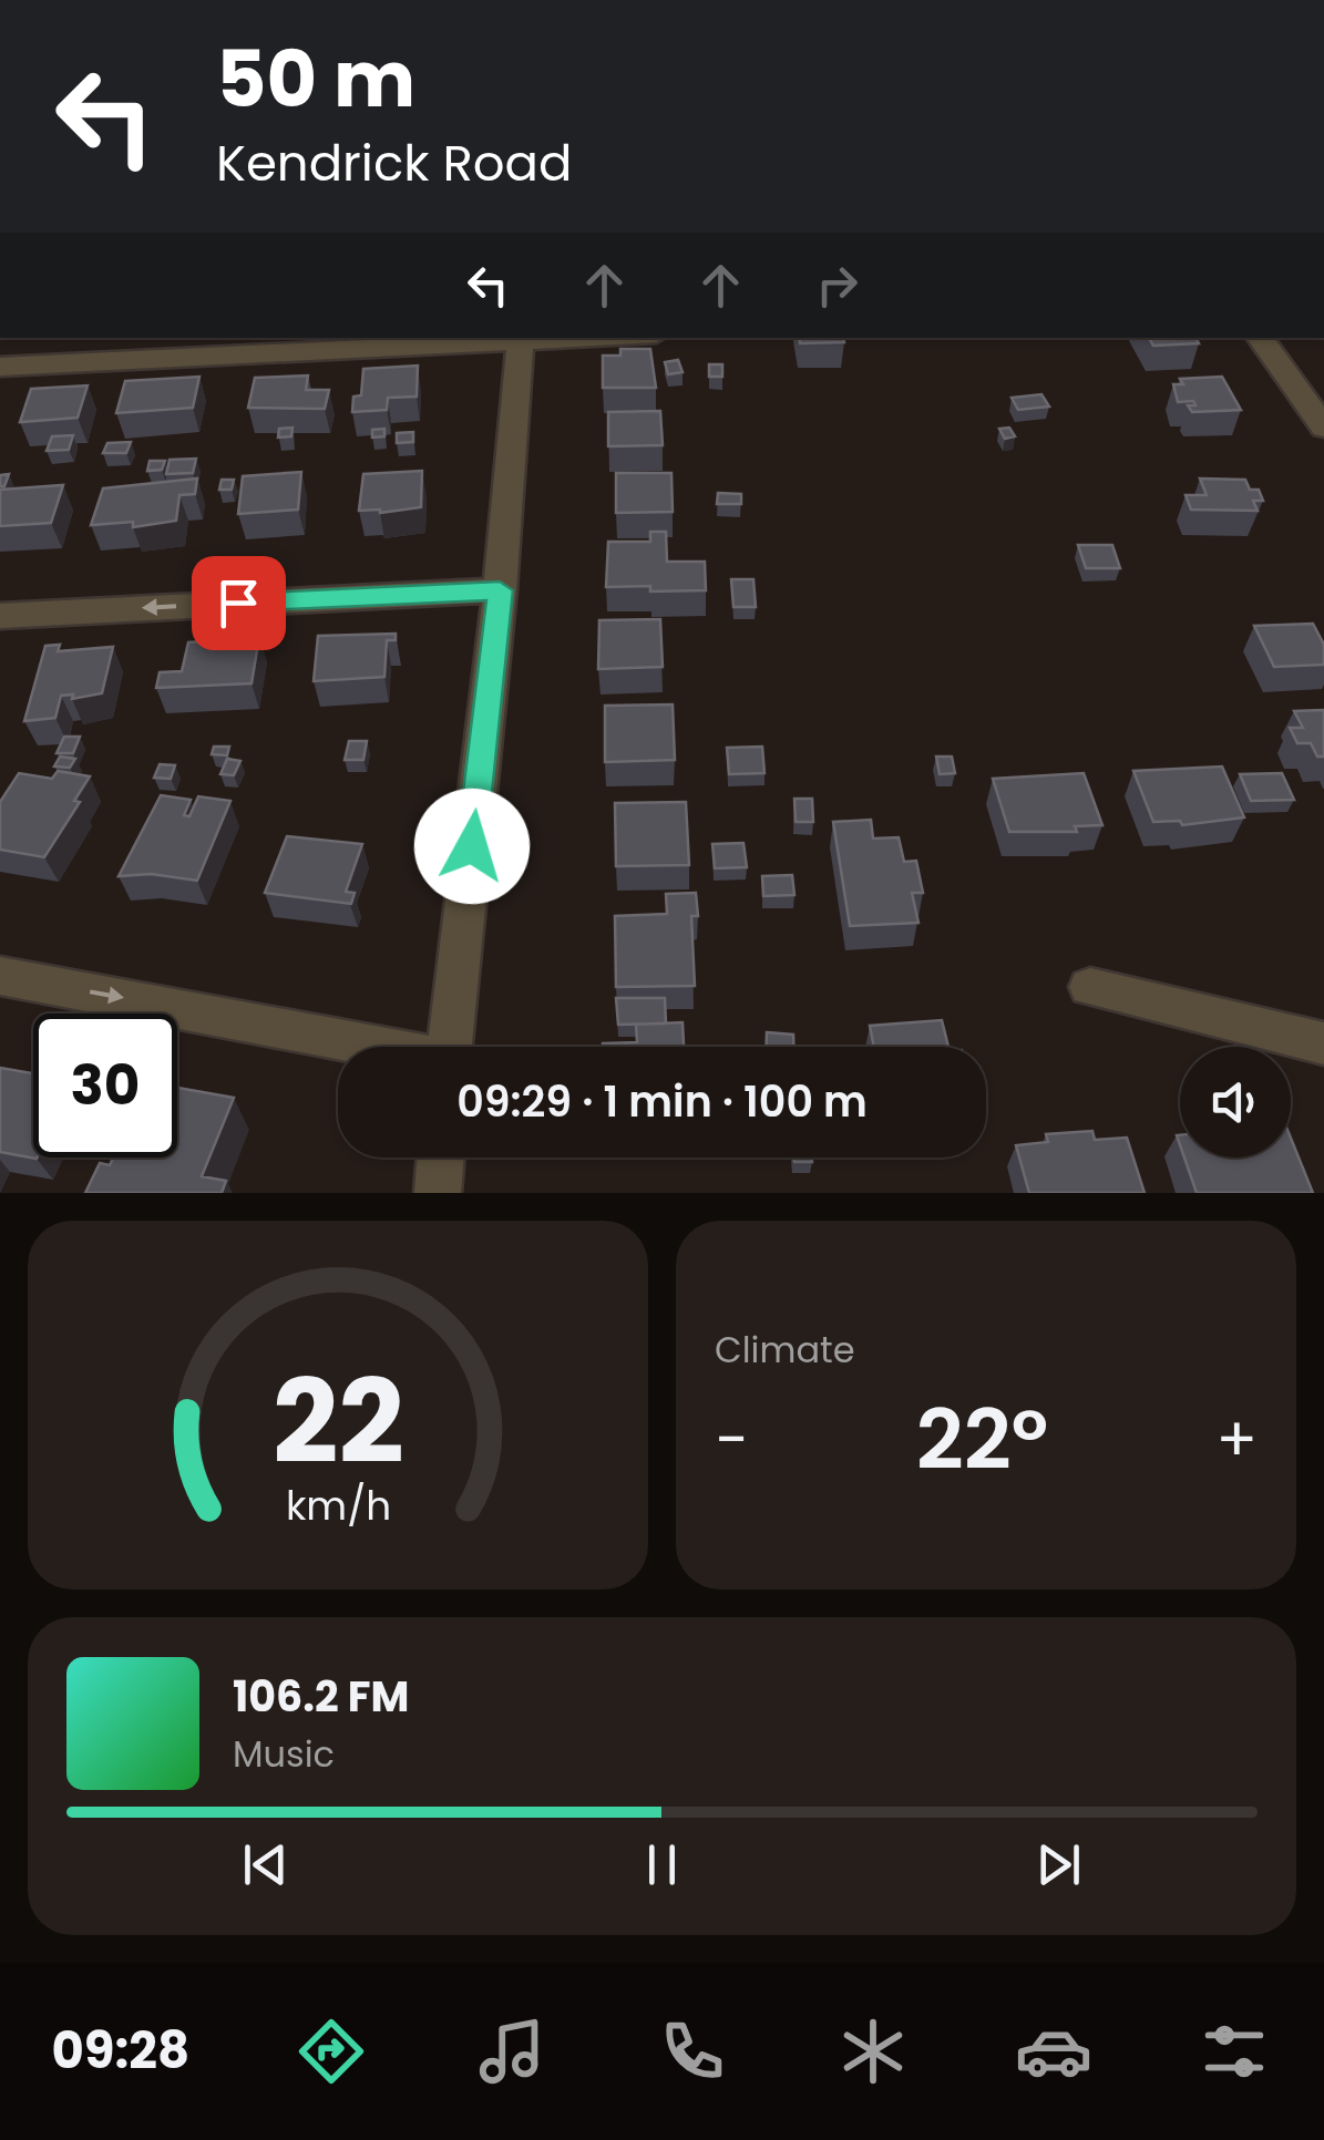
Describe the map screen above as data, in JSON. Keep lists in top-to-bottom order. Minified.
{"page":{"turn":["50 m","Kendrick Road"],"limit":"30","trip":"09:29 · 1 min · 100 m","tile":"Climate","heat":["−","22°","+"],"song":["106.2 FM","Music"],"tabs":"09:28","gauge":["22","km/h"]}}
